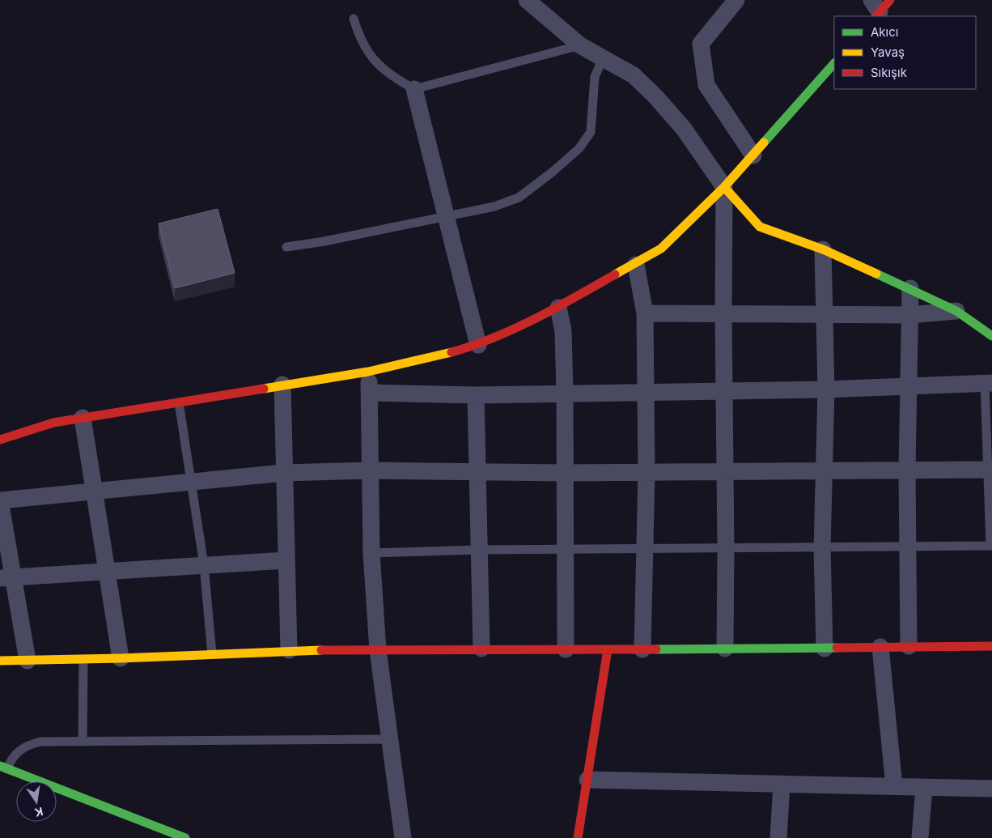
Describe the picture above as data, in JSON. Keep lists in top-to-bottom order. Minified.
{"legend":["Akıcı","Yavaş","Sıkışık"],"north":"bottom"}
